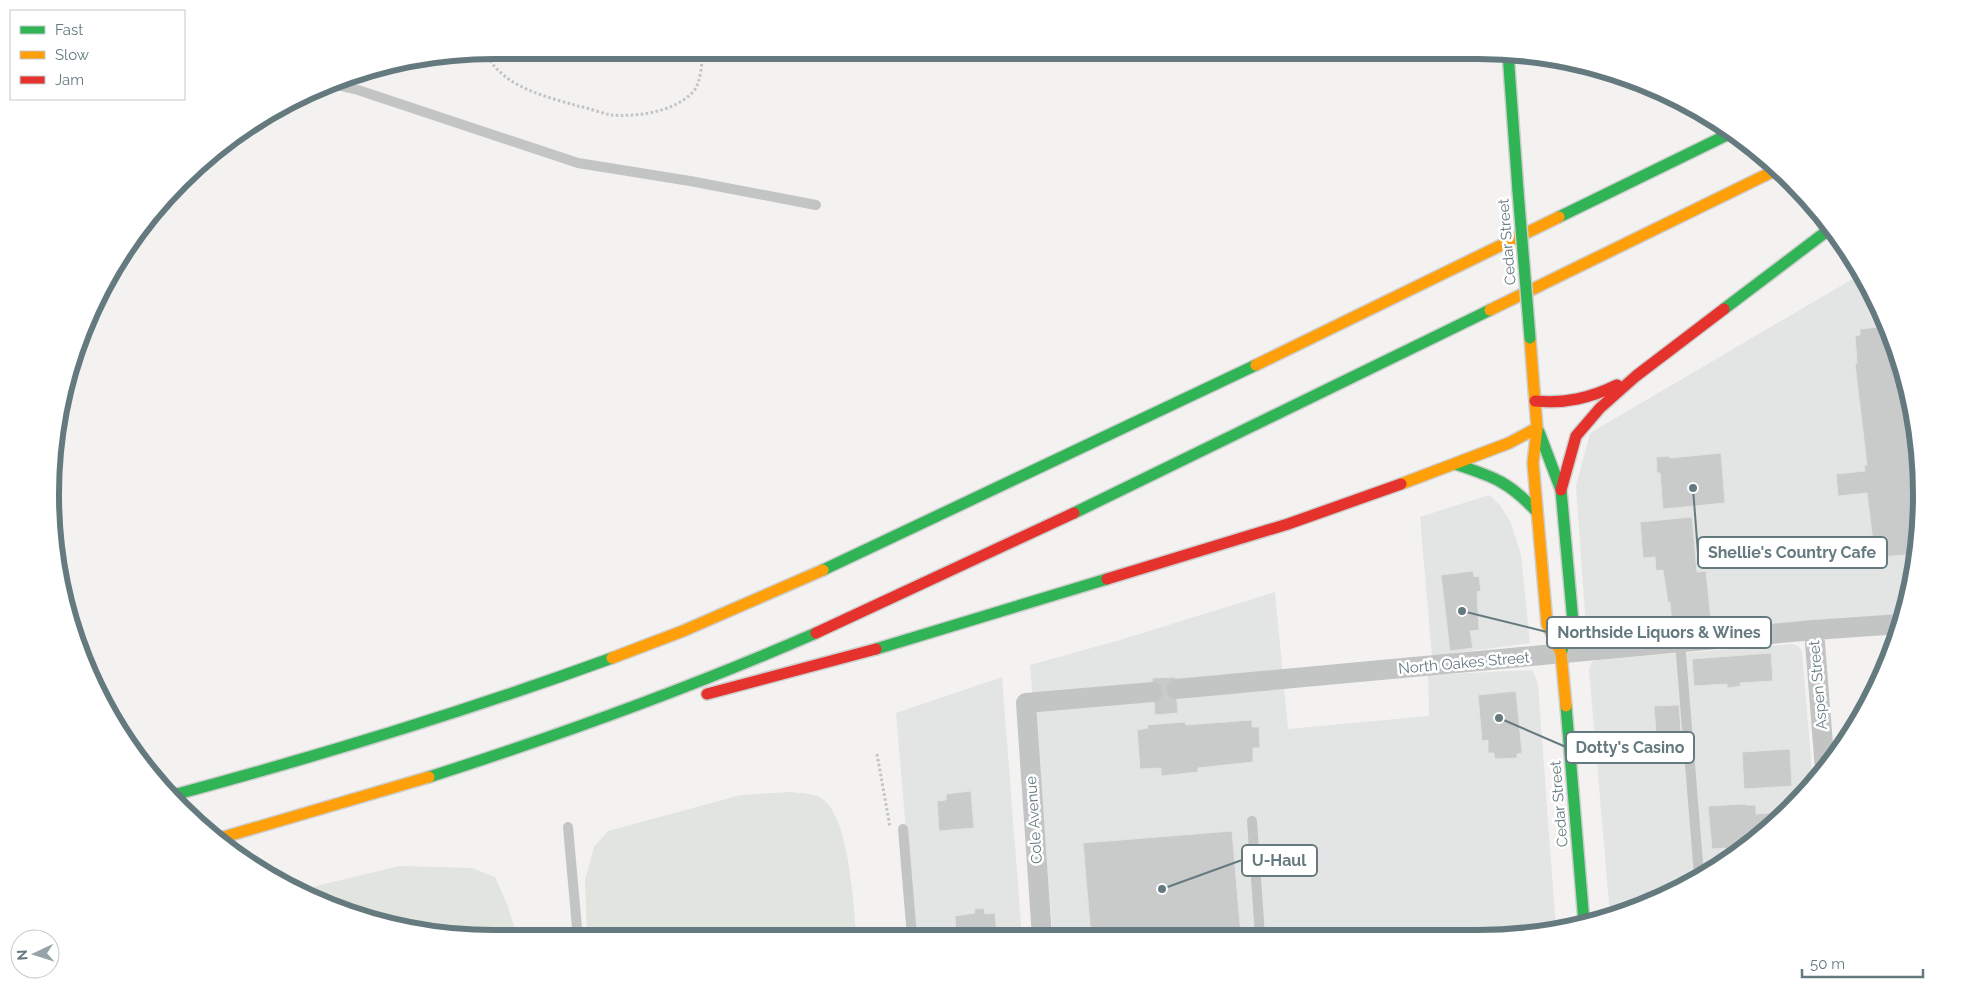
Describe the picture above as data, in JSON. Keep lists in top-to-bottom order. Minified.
{"streets":{"main road":["Cedar Street"],"street":["North Oakes Street","Aspen Street","Cole Avenue"]},"crossings":[["Cedar Street","North Oakes Street"],["North Oakes Street","Aspen Street"]],"places":["Shellie's Country Cafe","Northside Liquors & Wines","Dotty's Casino","U-Haul"],"legend":["Fast","Slow","Jam"],"scale_bar":"50 m","north":"left"}
